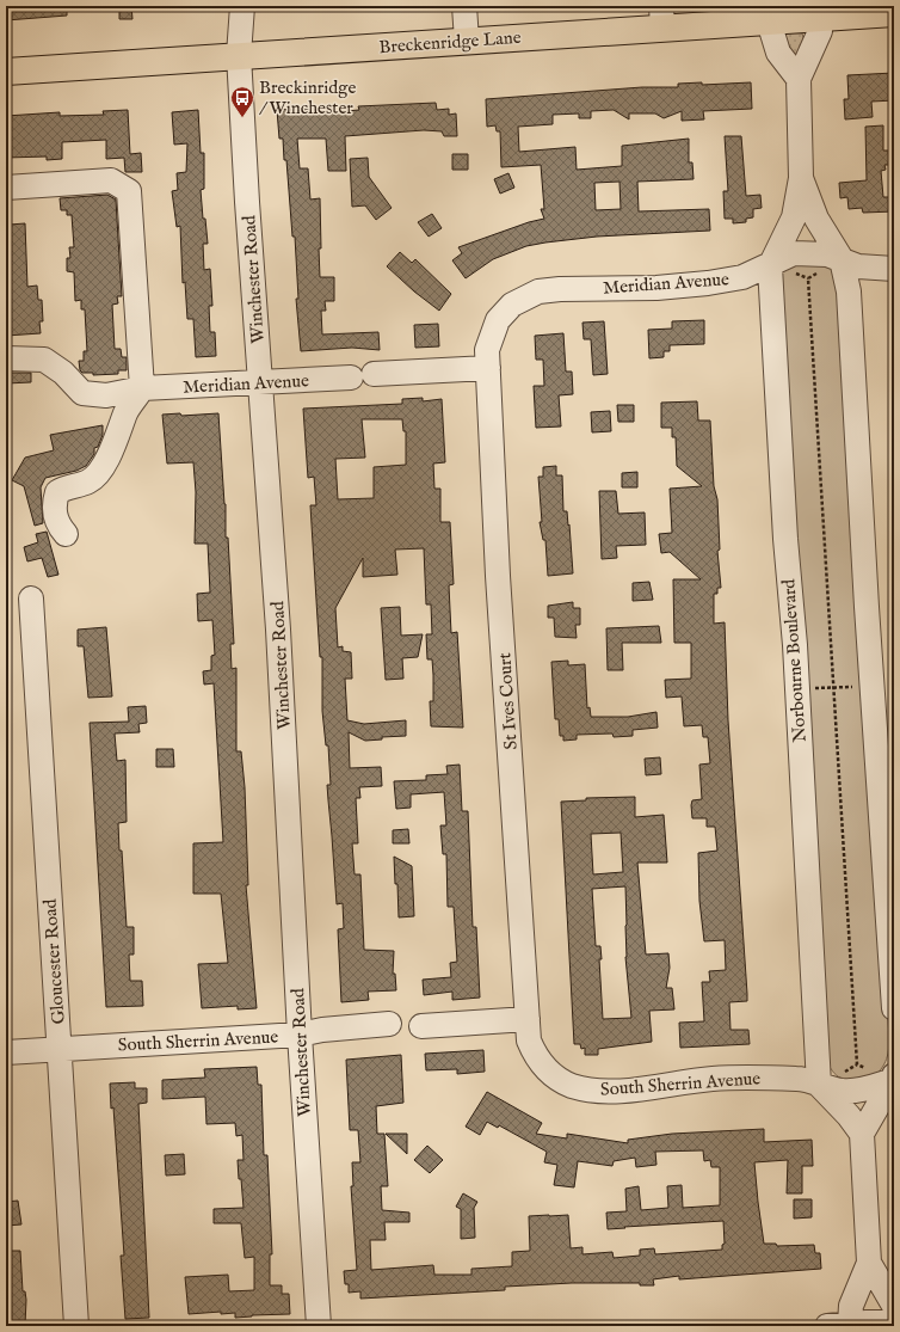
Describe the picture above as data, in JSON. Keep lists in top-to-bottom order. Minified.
{"streets":{"main road":["Breckenridge Lane"],"street":["Winchester Road","Meridian Avenue","Norbourne Boulevard","St Ives Court","Gloucester Road","South Sherrin Avenue"]},"crossings":[["Breckenridge Lane","Winchester Road"],["Breckenridge Lane","Norbourne Boulevard"],["Winchester Road","Meridian Avenue"],["Winchester Road","South Sherrin Avenue"],["Meridian Avenue","Norbourne Boulevard"],["Meridian Avenue","St Ives Court"],["Norbourne Boulevard","South Sherrin Avenue"],["St Ives Court","South Sherrin Avenue"],["Gloucester Road","South Sherrin Avenue"]],"places":{"bus stop":["Breckinridge / Winchester"]}}
